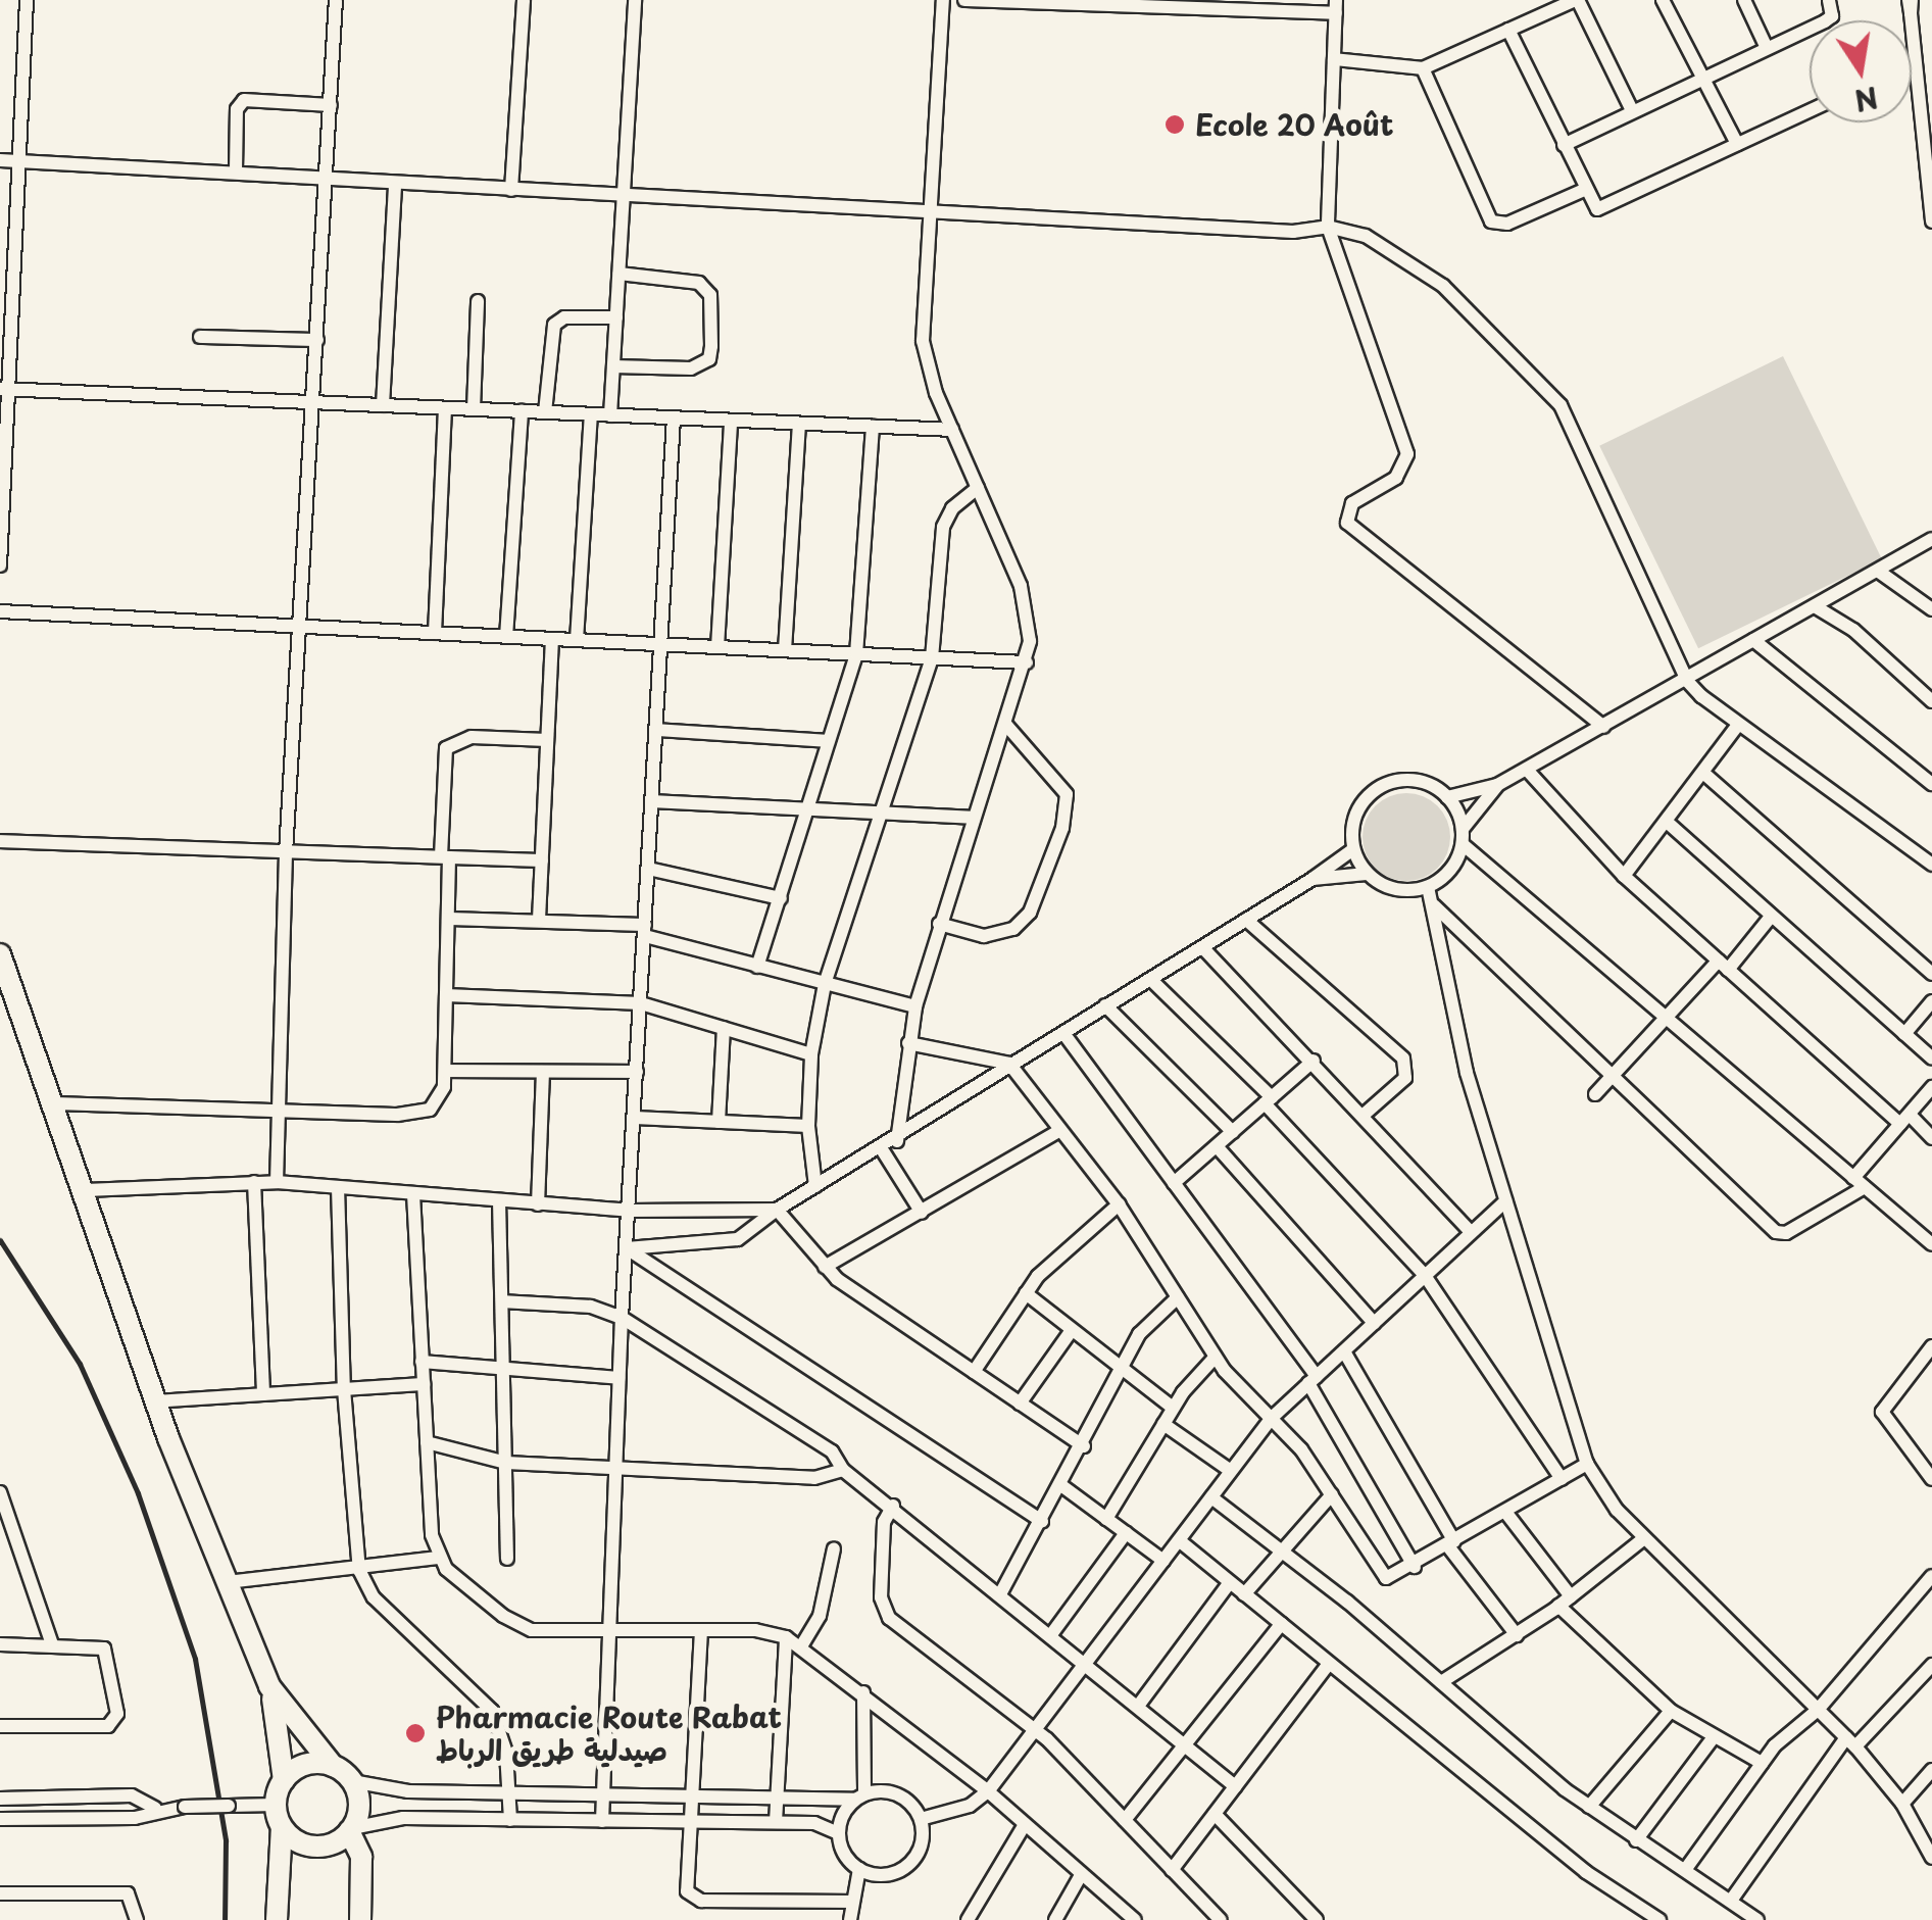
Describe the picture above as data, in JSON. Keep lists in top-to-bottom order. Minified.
{"places":["Ecole 20 Août","Pharmacie Route Rabat صيدلية طريق الرباط"],"north":"bottom"}
